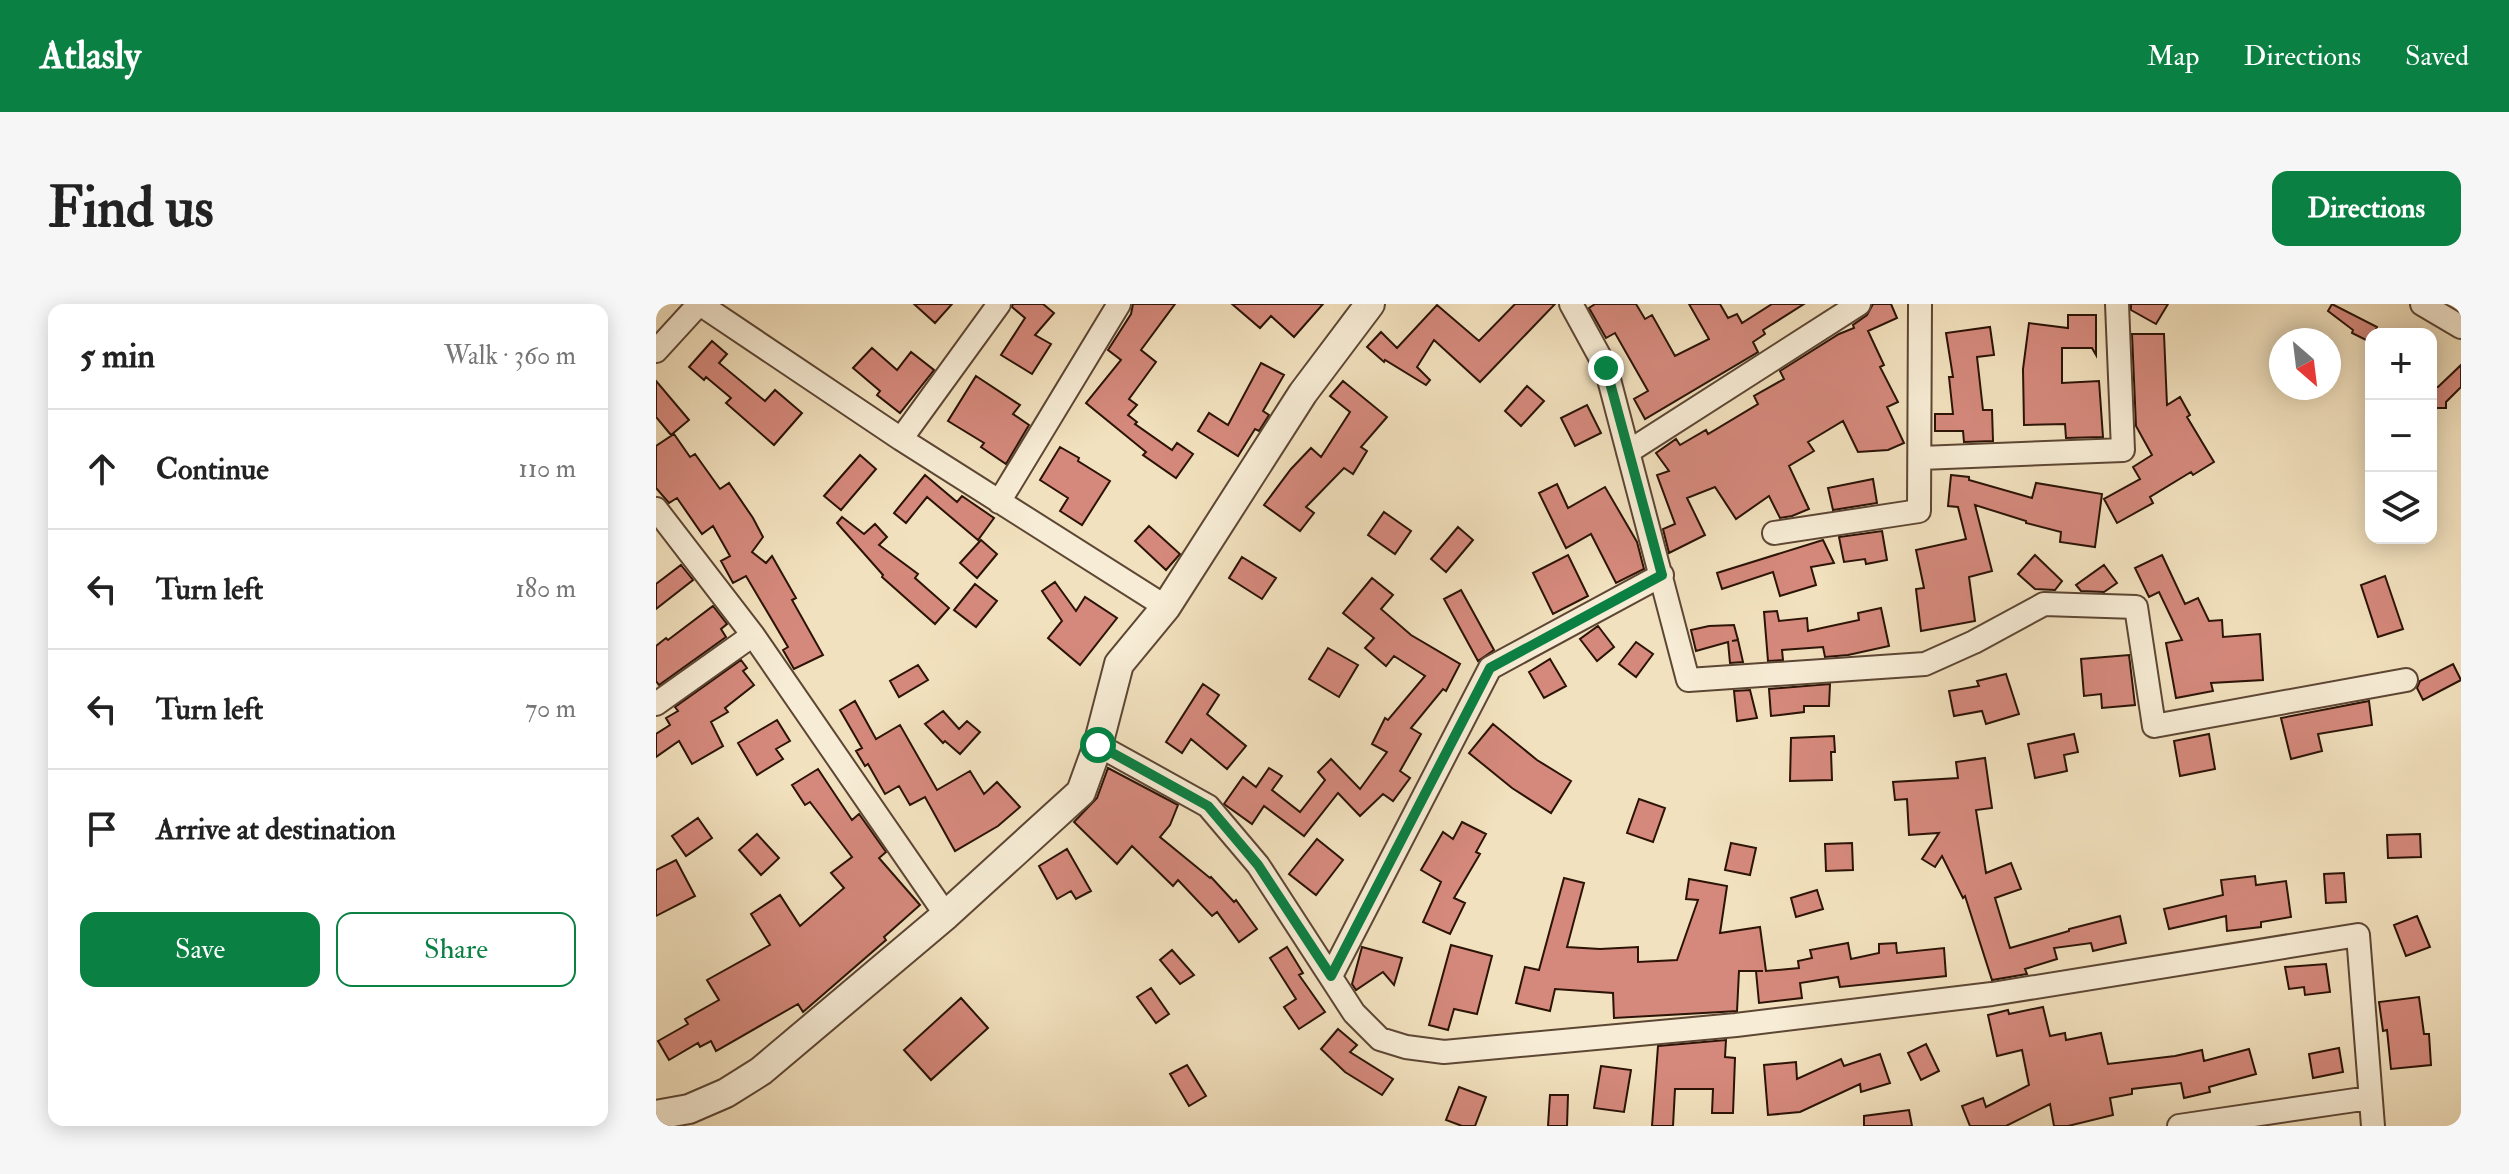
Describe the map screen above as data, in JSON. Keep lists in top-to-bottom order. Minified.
{"north":"bottom right","page":{"header":"Atlasly","nav":["Map","Directions","Saved"],"buttons":["Directions",["Save","Share"]],"title":"Find us","heading":["5 min","Walk · 360 m"],"map_buttons":["+","−"],"list":[["Continue","110 m"],["Turn left","180 m"],["Turn left","70 m"],"Arrive at destination"]}}
